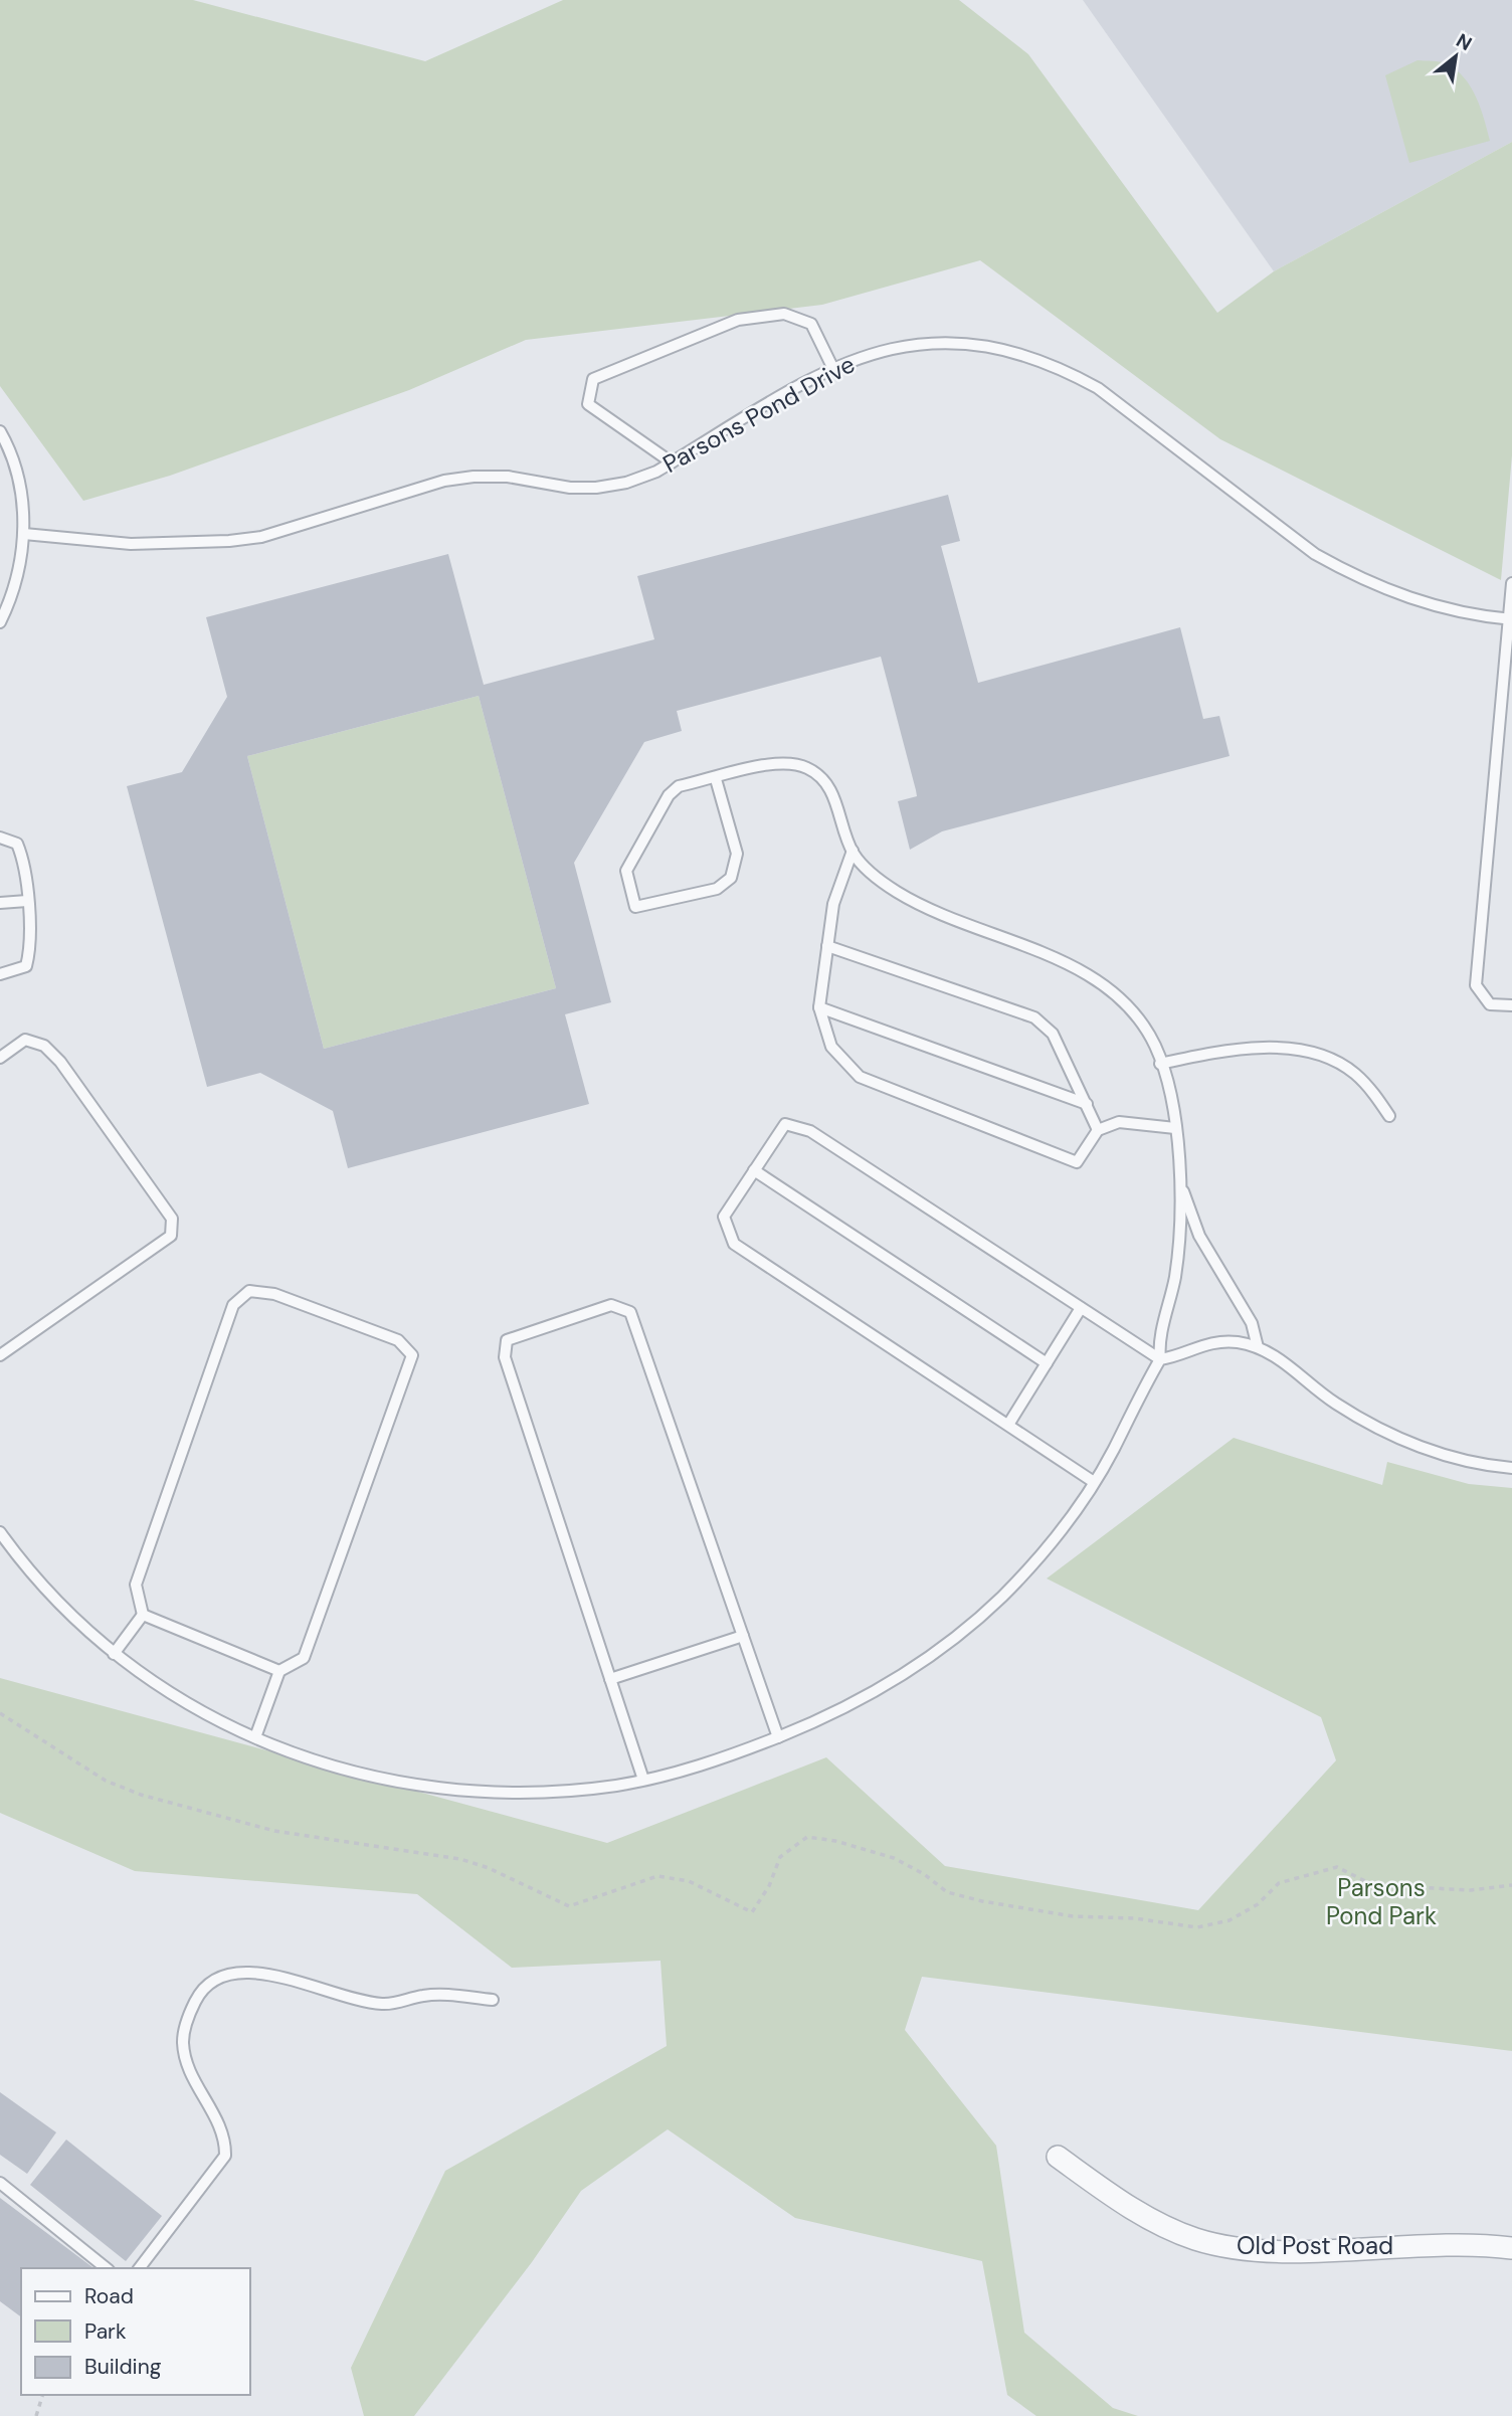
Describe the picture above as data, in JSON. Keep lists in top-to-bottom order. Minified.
{"streets":{"street":["Old Post Road"],"lane":["Parsons Pond Drive"]},"parks":["Parsons Pond Park"],"legend":["Road","Park","Building"],"north":"top right"}
